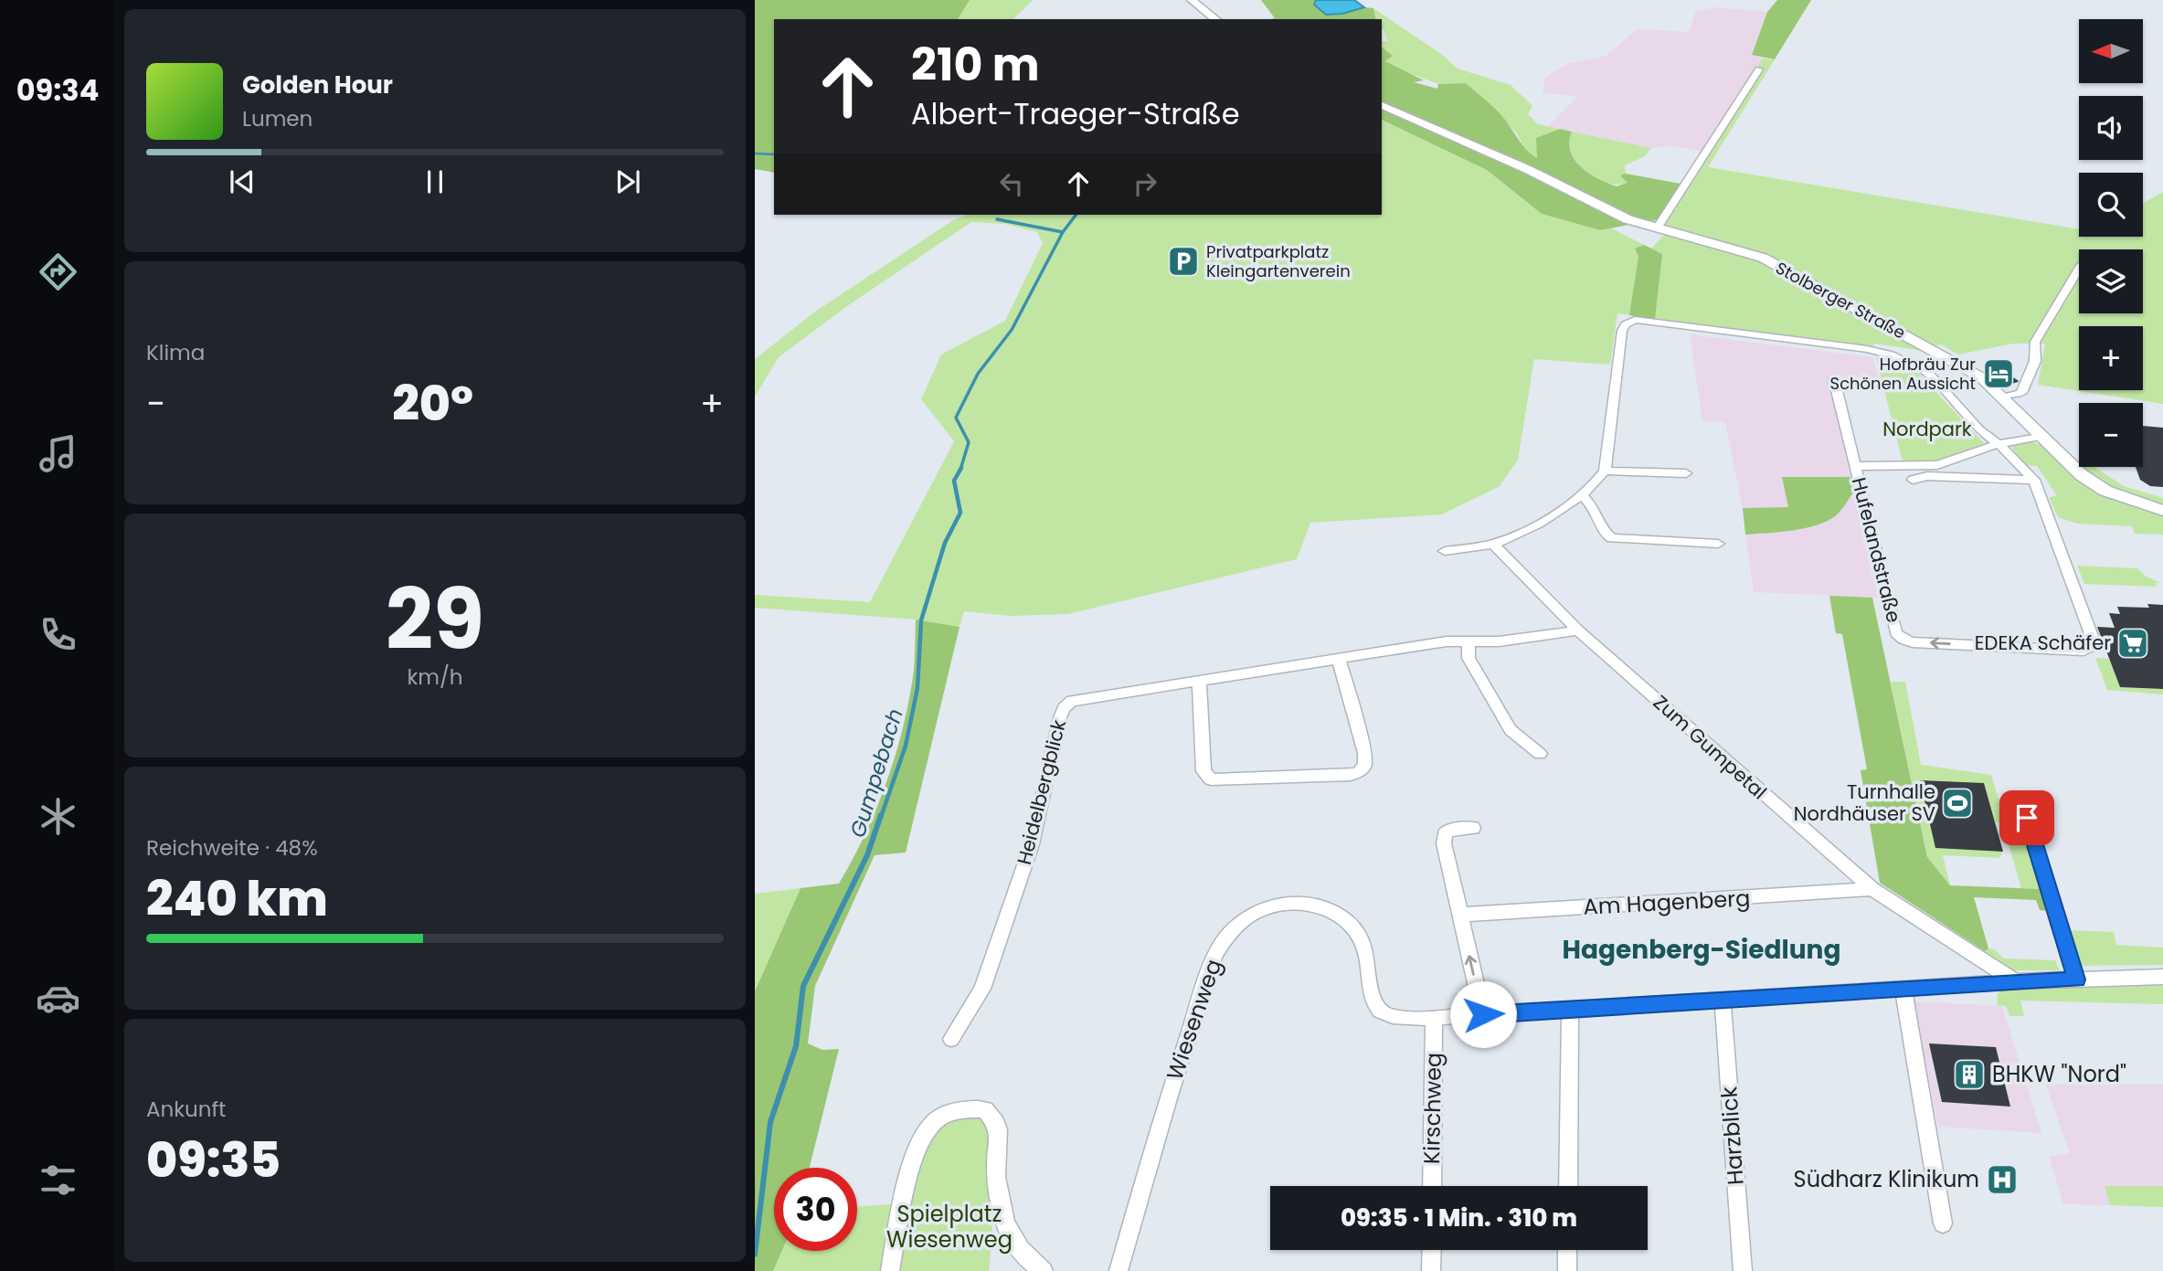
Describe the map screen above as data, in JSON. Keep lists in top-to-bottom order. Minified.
{"streets":{"main road":["Stolberger Straße"],"street":["Hufelandstraße","Zum Gumpetal","Heidelbergblick","Am Hagenberg","Wiesenweg","Kirschweg","Harzblick"]},"crossings":[["Stolberger Straße","Hufelandstraße"],["Zum Gumpetal","Heidelbergblick"],["Zum Gumpetal","Am Hagenberg"],["Wiesenweg","Kirschweg"]],"districts":["Hagenberg-Siedlung"],"water":["Gumpebach"],"parks":["Nordpark","Spielplatz Wiesenweg"],"places":{"parking":["Privatparkplatz Kleingartenverein"],"hotel":["Hofbräu Zur Schönen Aussicht"],"supermarket":["EDEKA Schäfer"],"sports":["Turnhalle Nordhäuser SV"],"building":["BHKW \"Nord\""],"hospital":["Südharz Klinikum"]},"north":"left","page":{"tabs":"09:34","map_buttons":["+","−"],"turn":["210 m","Albert-Traeger-Straße"],"song":["Golden Hour","Lumen"],"tile":["Klima",["29","km/h"],["Reichweite · 48%","240 km"],["Ankunft","09:35"]],"heat":["−","20°","+"],"limit":"30","trip":"09:35 · 1 Min. · 310 m"}}
